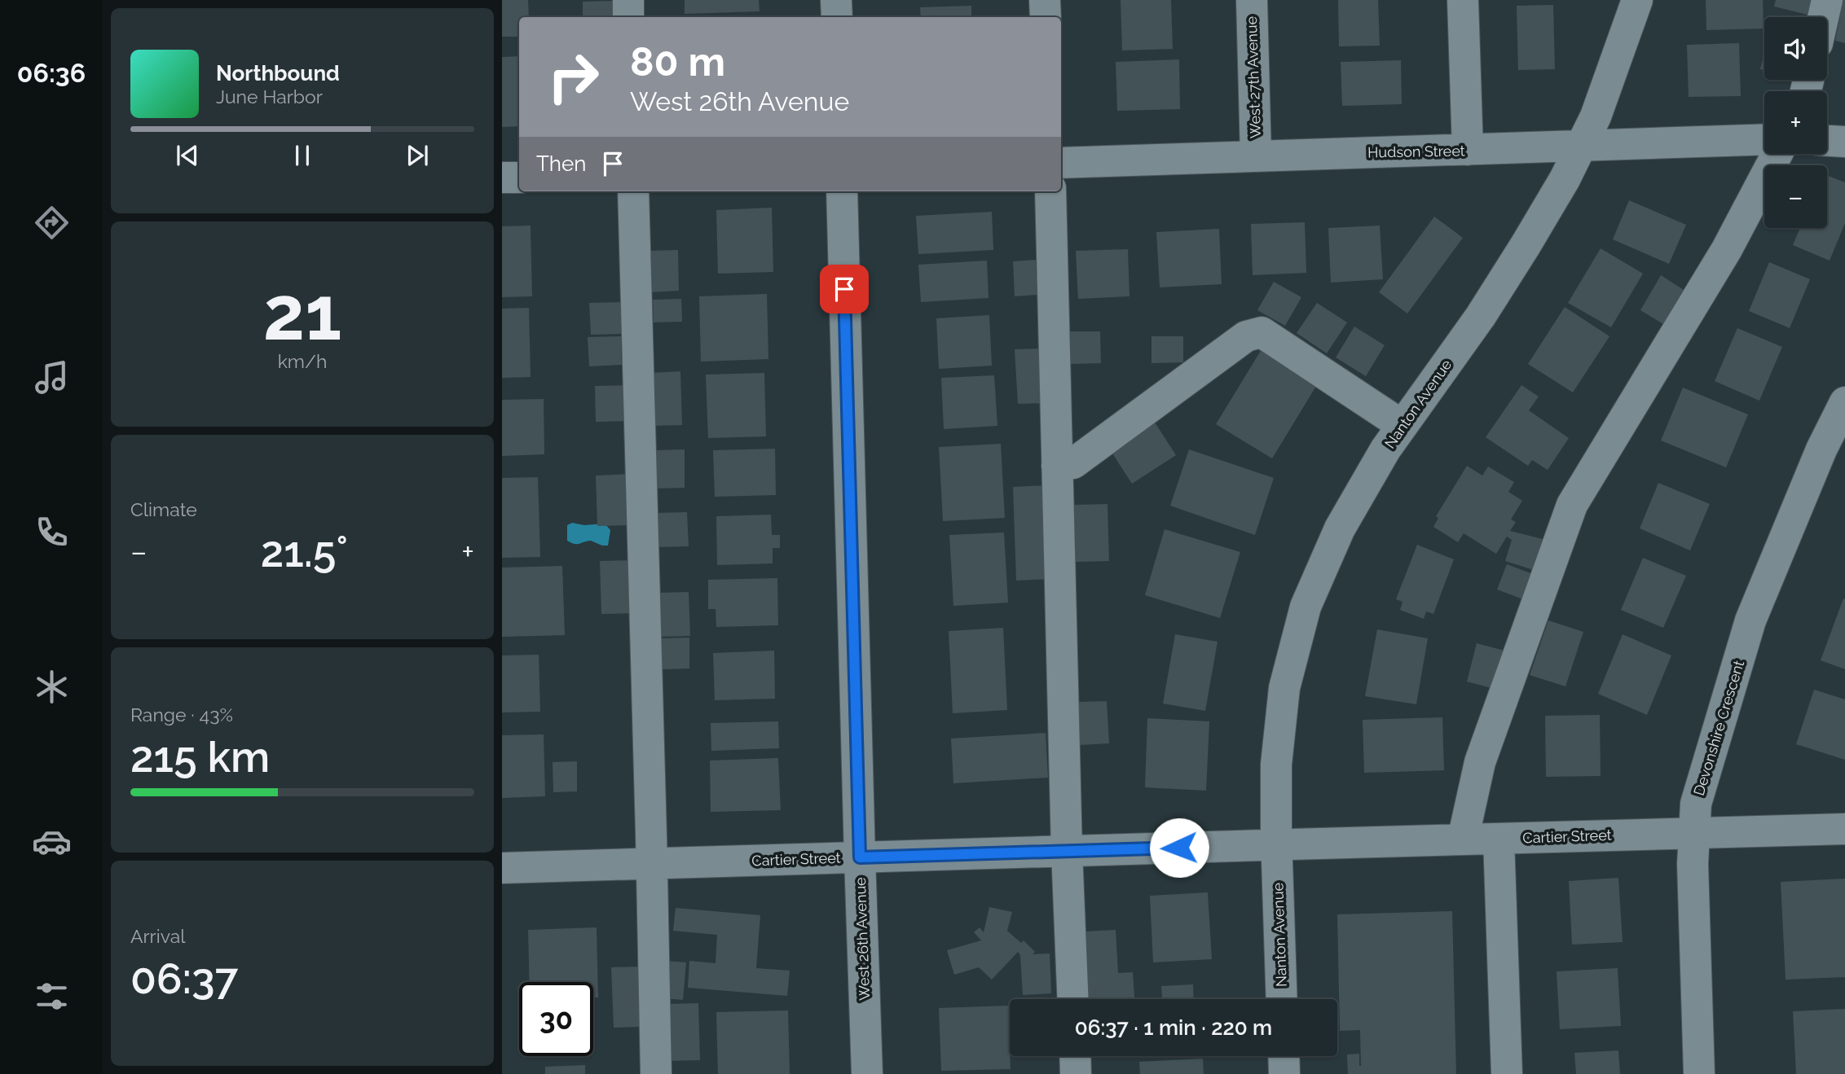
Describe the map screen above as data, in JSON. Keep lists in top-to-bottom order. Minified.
{"streets":{"street":["West 27th Avenue","Hudson Street","Nanton Avenue","Devonshire Crescent","Cartier Street","West 26th Avenue"]},"crossings":[["West 27th Avenue","Hudson Street"],["Hudson Street","Nanton Avenue"],["Nanton Avenue","Cartier Street"],["Devonshire Crescent","Cartier Street"],["Cartier Street","West 26th Avenue"]],"page":{"tabs":"06:36","map_buttons":["+","−"],"turn":["80 m","West 26th Avenue"],"song":["Northbound","June Harbor"],"then":"Then","tile":[["21","km/h"],"Climate",["Range · 43%","215 km"],["Arrival","06:37"]],"heat":["−","21.5°","+"],"limit":"30","trip":"06:37 · 1 min · 220 m"}}
